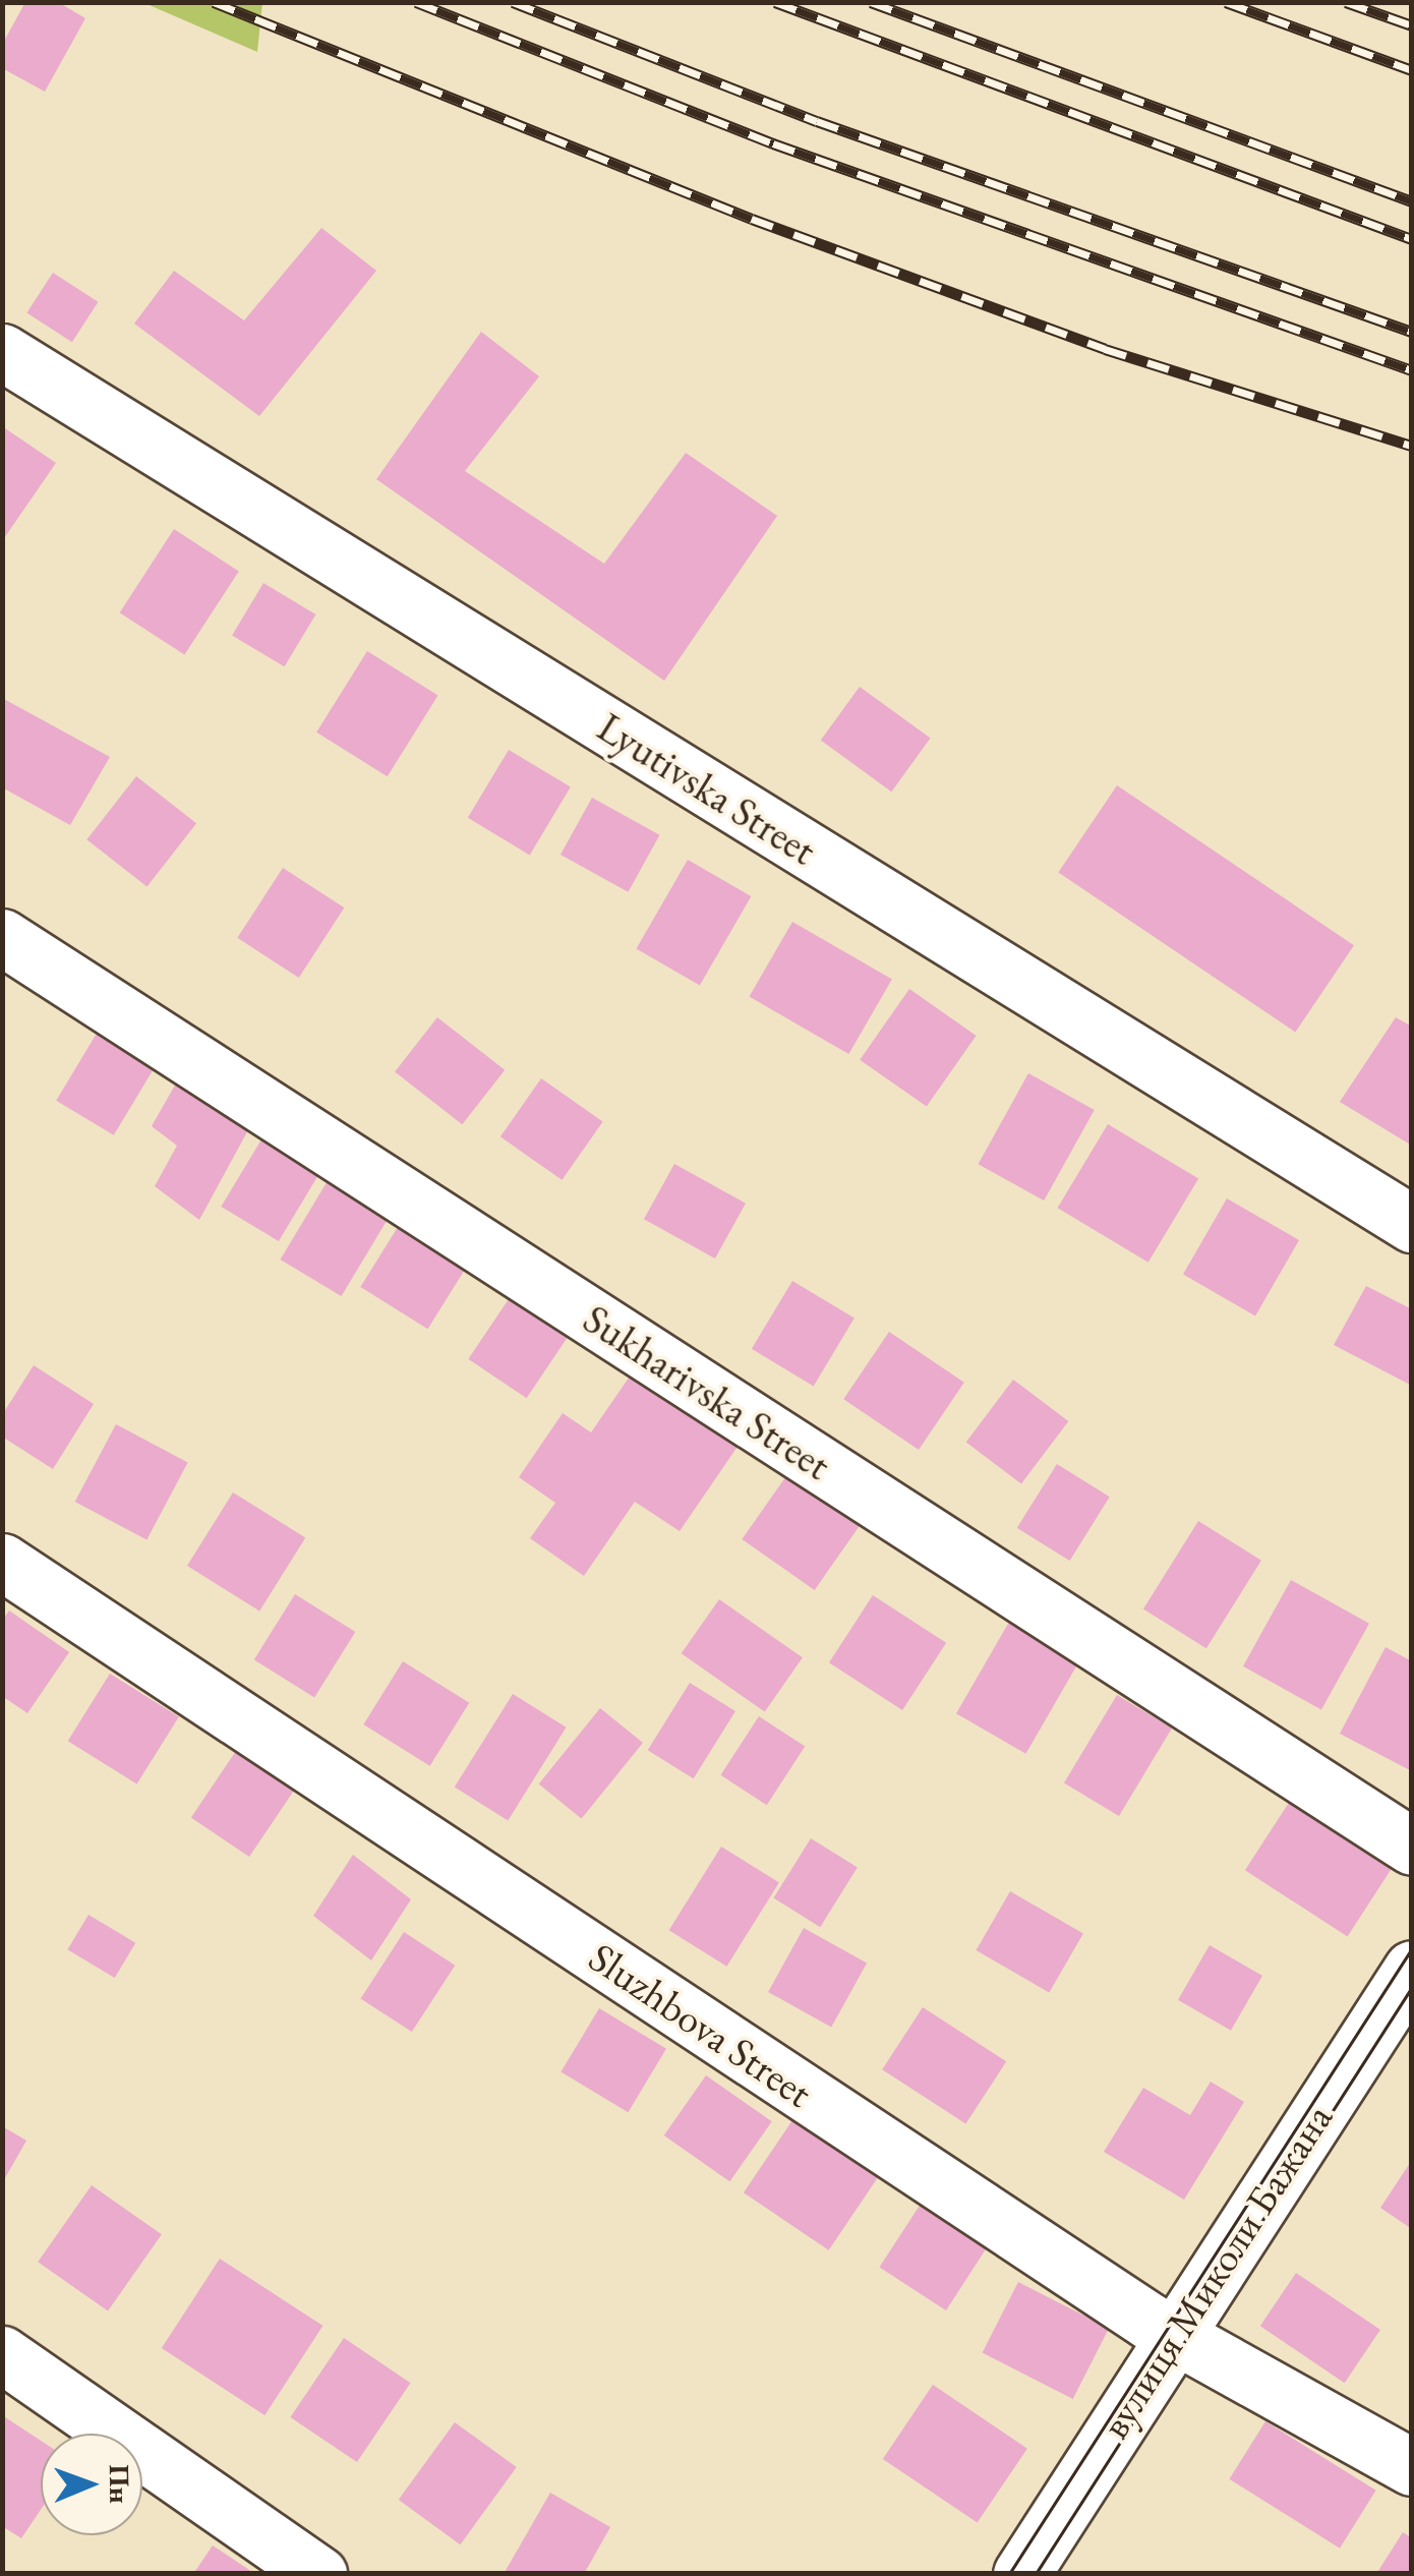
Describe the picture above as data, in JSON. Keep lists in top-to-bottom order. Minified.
{"streets":{"street":["Lyutivska Street","Sukharivska Street","Sluzhbova Street","вулиця Миколи Бажана"]},"crossings":[["Sluzhbova Street","вулиця Миколи Бажана"]],"north":"right"}
